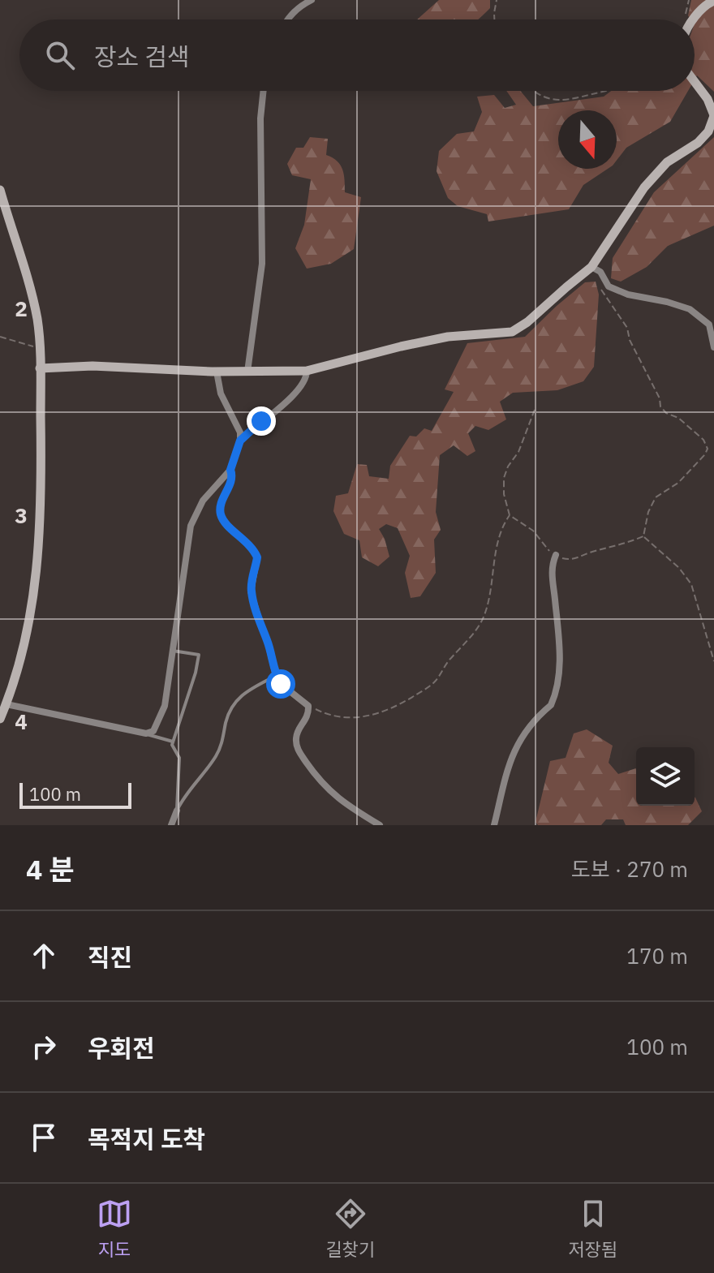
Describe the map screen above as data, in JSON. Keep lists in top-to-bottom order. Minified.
{"scale_bar":"100 m","north":"bottom","page":{"search":"장소 검색","scale":"100 m","heading":["4 분","도보 · 270 m"],"list":[["직진","170 m"],["우회전","100 m"],"목적지 도착"],"nav":["지도","길찾기","저장됨"]},"grid":{"rows":["2","3","4"]}}
